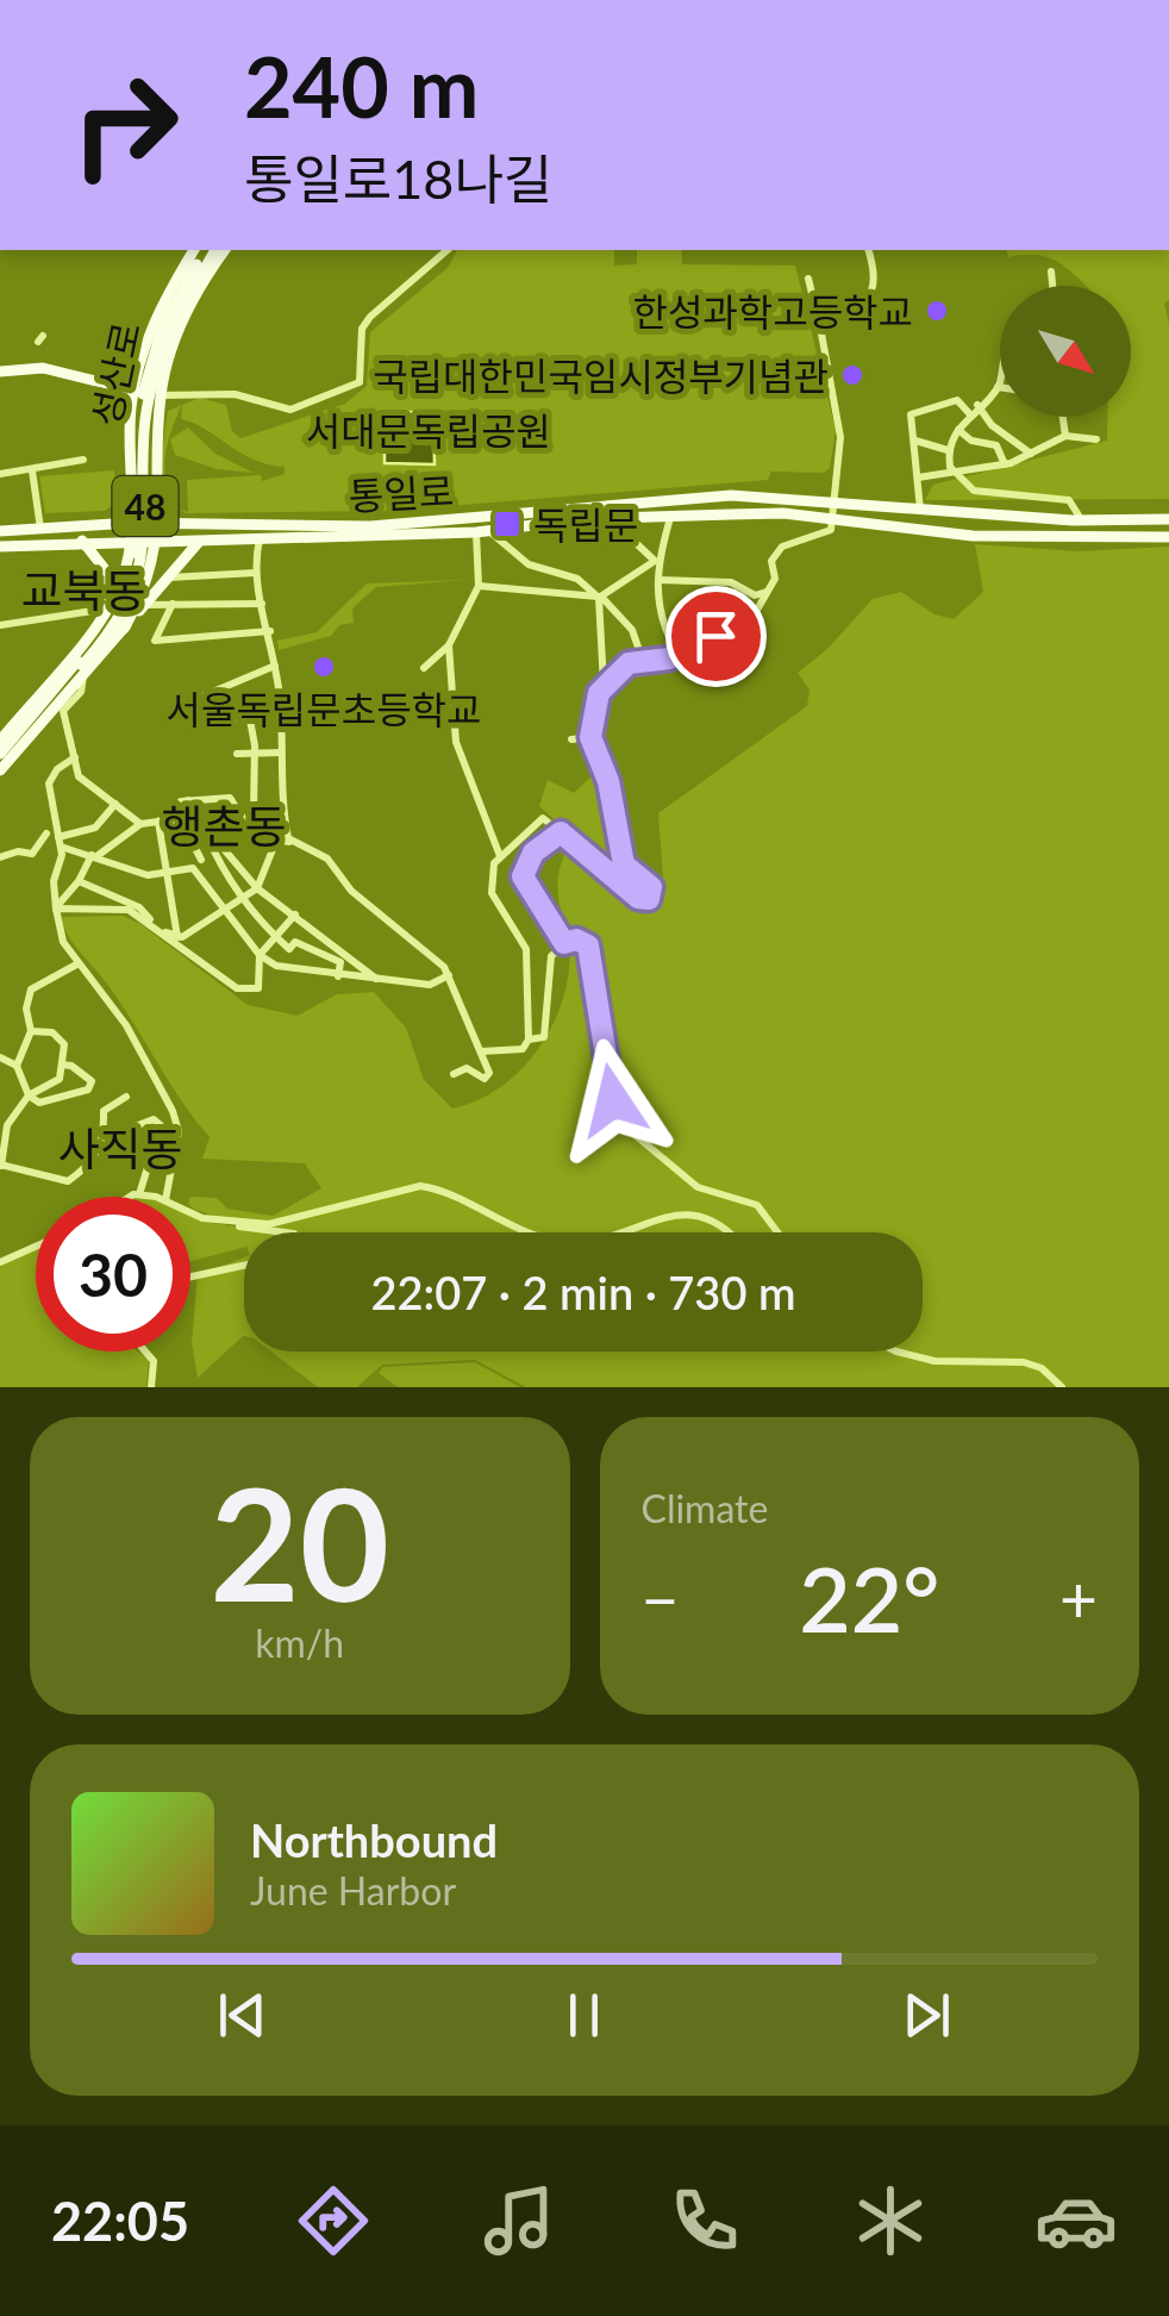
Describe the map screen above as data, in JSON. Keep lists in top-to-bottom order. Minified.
{"streets":{"main road":["성산로","통일로","48"]},"crossings":[["성산로","통일로"],["성산로","48"]],"districts":["교북동","행촌동","사직동"],"parks":["서대문독립공원"],"places":{"other":["한성과학고등학교","국립대한민국임시정부기념관","서울독립문초등학교"],"transit":["독립문"]},"north":"bottom right","page":{"turn":["240 m","통일로18나길"],"limit":"30","trip":"22:07 · 2 min · 730 m","tile":[["20","km/h"],"Climate"],"heat":["−","22°","+"],"song":["Northbound","June Harbor"],"tabs":"22:05"}}
